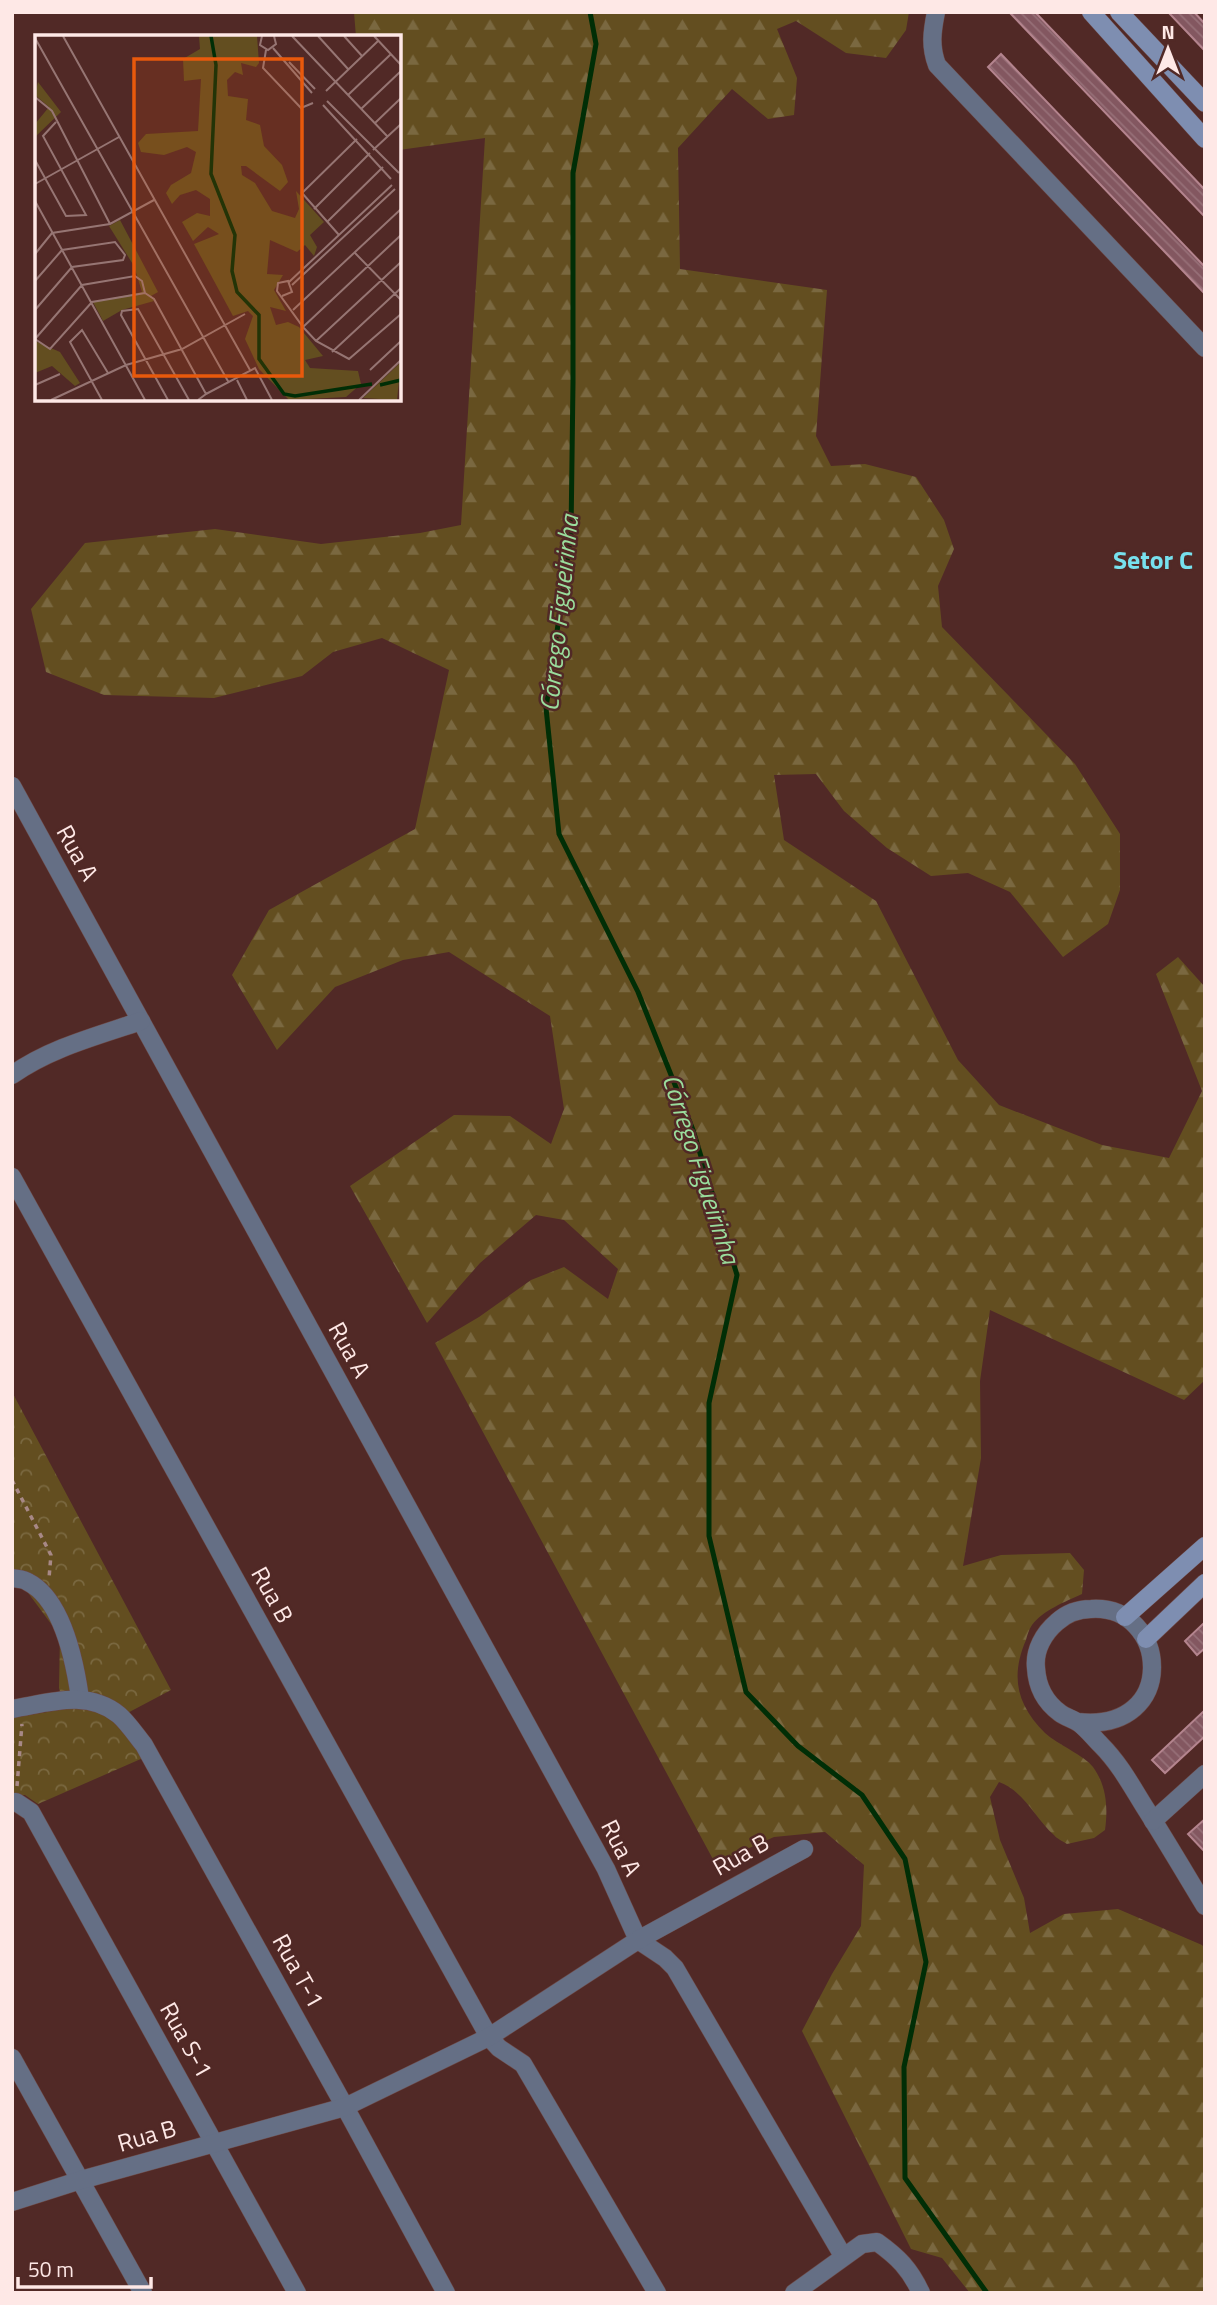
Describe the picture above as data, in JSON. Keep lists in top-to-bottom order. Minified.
{"streets":{"street":["Rua A","Rua B","Rua T-1","Rua S-1"]},"crossings":[["Rua A","Rua B"],["Rua B","Rua T-1"],["Rua B","Rua S-1"]],"districts":["Setor C"],"water":["Córrego Figueirinha"],"scale_bar":"50 m","north":"top"}
